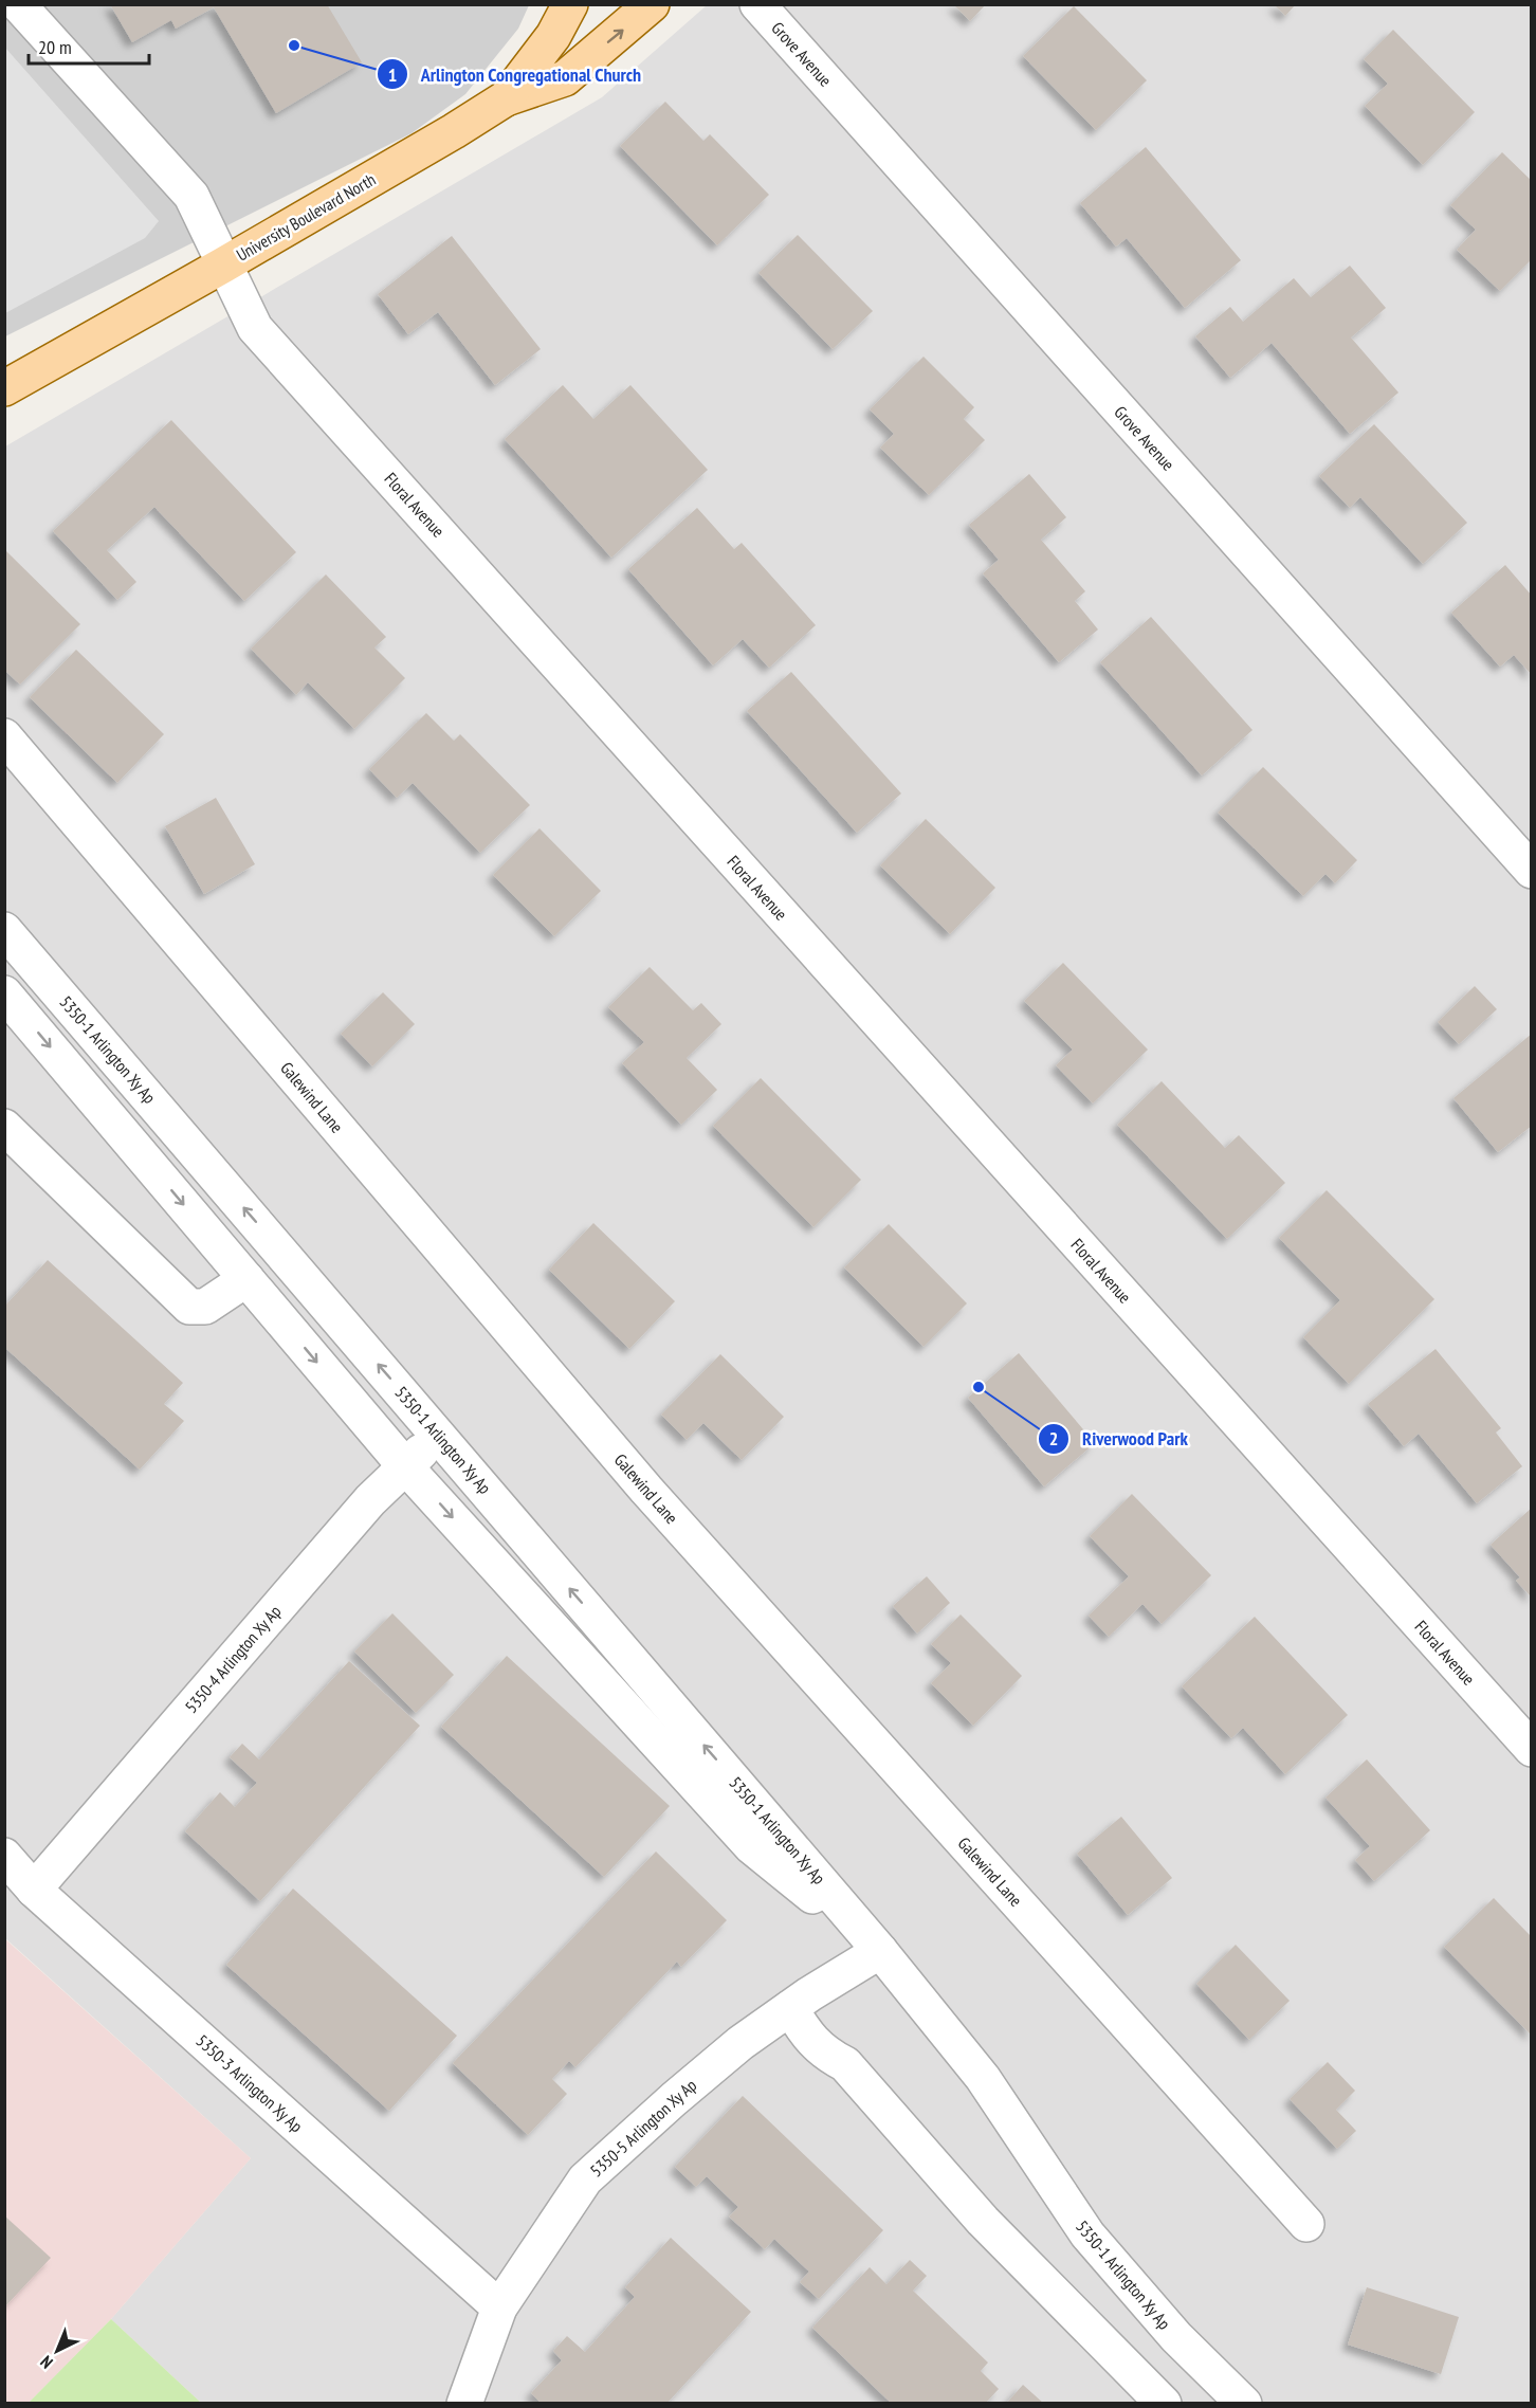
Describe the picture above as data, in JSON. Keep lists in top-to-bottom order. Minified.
{"streets":{"main road":["University Boulevard North"],"street":["Grove Avenue","Floral Avenue","5350-1 Arlington Xy Ap","Galewind Lane","5350-4 Arlington Xy Ap","5350-3 Arlington Xy Ap","5350-5 Arlington Xy Ap"]},"crossings":[["University Boulevard North","Floral Avenue"],["5350-1 Arlington Xy Ap","5350-4 Arlington Xy Ap"],["5350-1 Arlington Xy Ap","5350-5 Arlington Xy Ap"],["5350-4 Arlington Xy Ap","5350-3 Arlington Xy Ap"],["5350-3 Arlington Xy Ap","5350-5 Arlington Xy Ap"]],"places":["Arlington Congregational Church","Riverwood Park"],"scale_bar":"20 m","north":"bottom left"}
